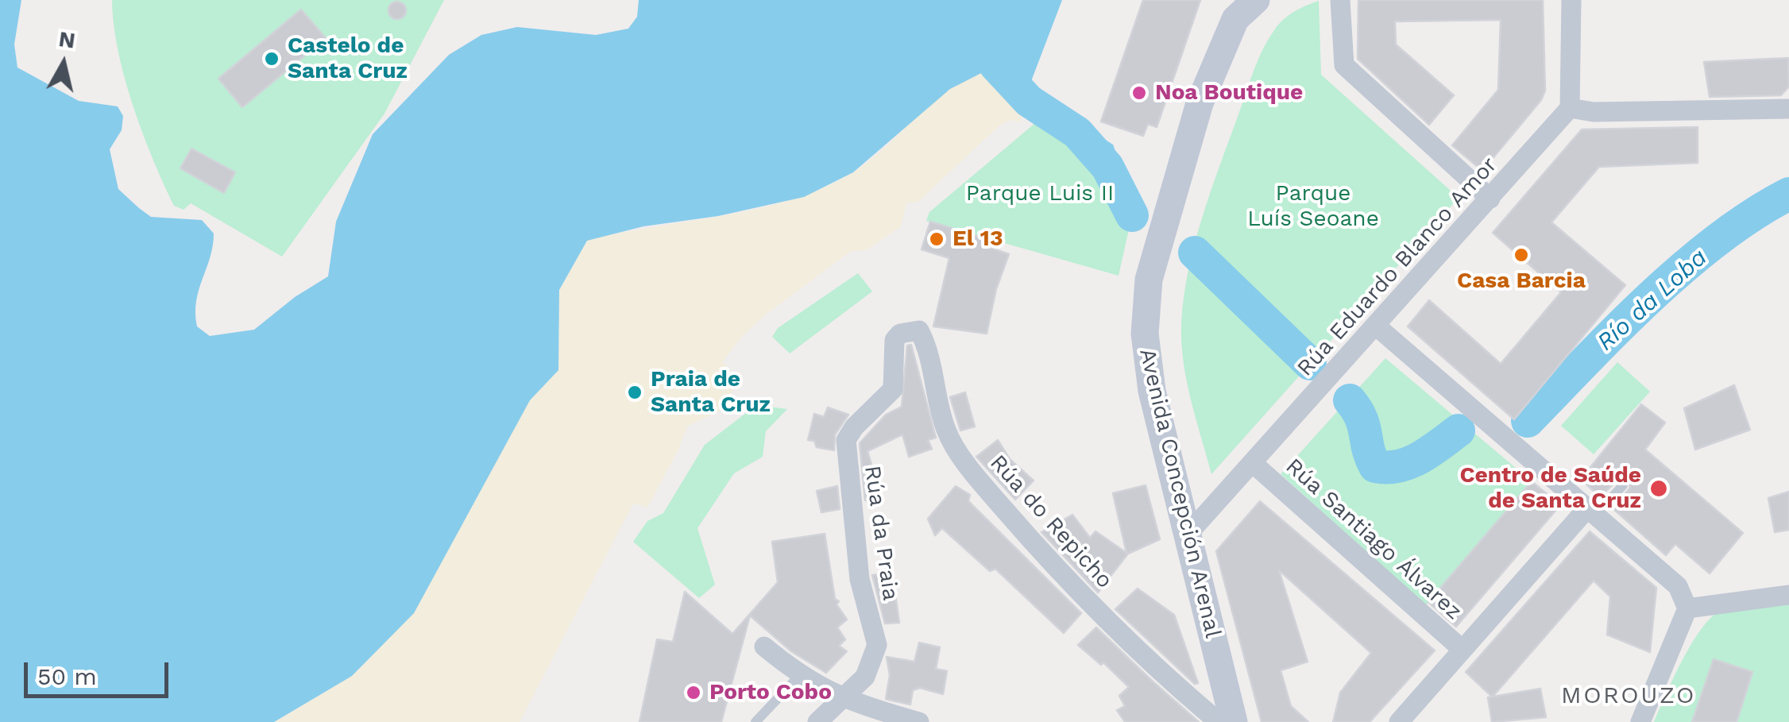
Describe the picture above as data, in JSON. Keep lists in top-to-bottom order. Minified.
{"streets":{"main road":["Avenida Concepción Arenal"],"street":["Rúa Eduardo Blanco Amor","Rúa do Repicho","Rúa da Praia","Rúa Santiago Álvarez"]},"crossings":[["Rúa Eduardo Blanco Amor","Avenida Concepción Arenal"],["Rúa Eduardo Blanco Amor","Rúa Santiago Álvarez"],["Rúa do Repicho","Rúa da Praia"]],"districts":["MOROUZO"],"water":["Río da Loba"],"parks":["Parque Luis II","Parque Luís Seoane"],"places":["Castelo de Santa Cruz","Noa Boutique","El 13","Casa Barcia","Praia de Santa Cruz","Centro de Saúde de Santa Cruz","Porto Cobo"],"scale_bar":"50 m","north":"top"}
